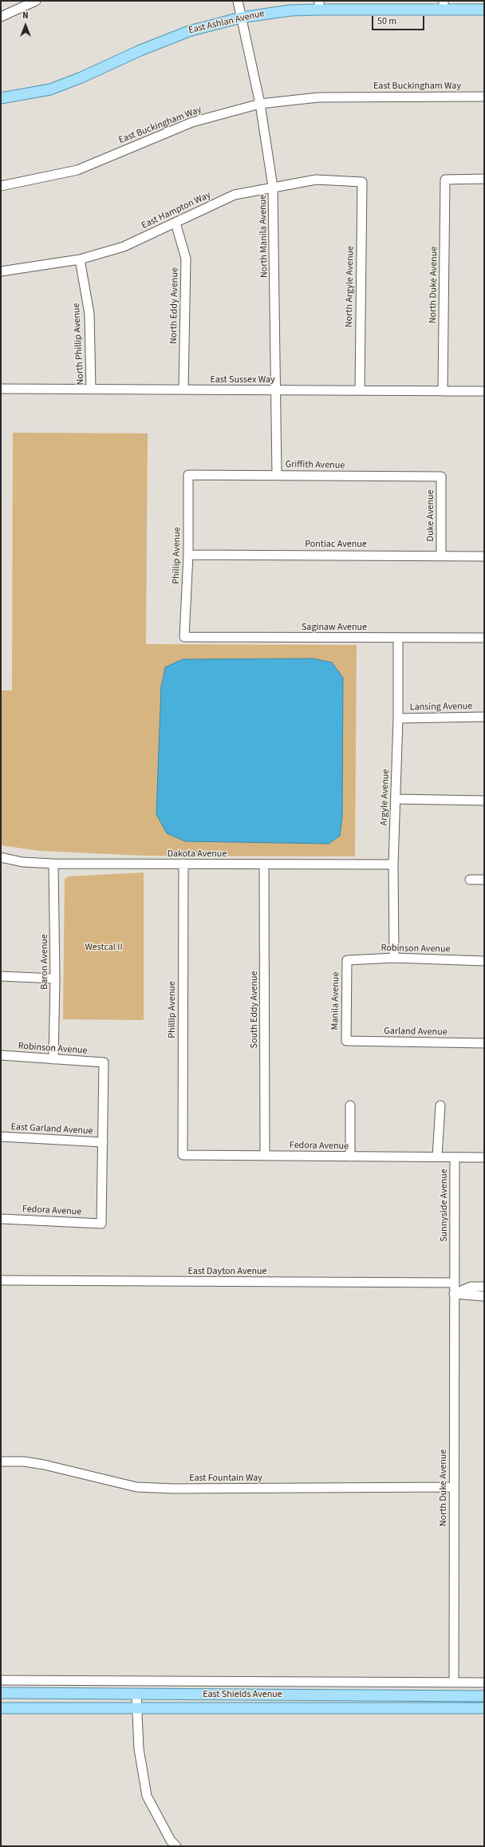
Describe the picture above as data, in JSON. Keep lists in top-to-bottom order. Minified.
{"streets":{"main road":["East Ashlan Avenue","East Shields Avenue"],"street":["East Buckingham Way","East Hampton Way","North Manila Avenue","North Duke Avenue","North Argyle Avenue","North Eddy Avenue","North Phillip Avenue","East Sussex Way","Griffith Avenue","Duke Avenue","Pontiac Avenue","Phillip Avenue","Saginaw Avenue","Lansing Avenue","Argyle Avenue","Dakota Avenue","Robinson Avenue","Baron Avenue","Manila Avenue","South Eddy Avenue","Garland Avenue","East Garland Avenue","Fedora Avenue","Sunnyside Avenue","East Dayton Avenue","East Fountain Way"]},"crossings":[["East Ashlan Avenue","North Manila Avenue"],["East Buckingham Way","North Manila Avenue"],["East Hampton Way","North Manila Avenue"],["East Hampton Way","North Argyle Avenue"],["East Hampton Way","North Eddy Avenue"],["East Hampton Way","North Phillip Avenue"],["North Manila Avenue","East Sussex Way"],["North Manila Avenue","Griffith Avenue"],["North Duke Avenue","East Sussex Way"],["North Duke Avenue","Sunnyside Avenue"],["North Duke Avenue","East Dayton Avenue"],["North Duke Avenue","East Fountain Way"],["North Duke Avenue","East Shields Avenue"],["North Argyle Avenue","East Sussex Way"],["North Eddy Avenue","East Sussex Way"],["North Phillip Avenue","East Sussex Way"],["Griffith Avenue","Duke Avenue"],["Griffith Avenue","Phillip Avenue"],["Duke Avenue","Pontiac Avenue"],["Pontiac Avenue","Phillip Avenue"],["Phillip Avenue","Saginaw Avenue"],["Phillip Avenue","Dakota Avenue"],["Phillip Avenue","Fedora Avenue"],["Saginaw Avenue","Argyle Avenue"],["Lansing Avenue","Argyle Avenue"],["Argyle Avenue","Dakota Avenue"],["Argyle Avenue","Robinson Avenue"],["Dakota Avenue","Baron Avenue"],["Dakota Avenue","South Eddy Avenue"],["Robinson Avenue","Baron Avenue"],["Robinson Avenue","Manila Avenue"],["Robinson Avenue","East Garland Avenue"],["Robinson Avenue","Fedora Avenue"],["Manila Avenue","Garland Avenue"],["South Eddy Avenue","Fedora Avenue"],["East Garland Avenue","Fedora Avenue"],["Fedora Avenue","Sunnyside Avenue"],["Sunnyside Avenue","East Dayton Avenue"]],"parks":["Westcal II"],"scale_bar":"50 m","north":"top"}
